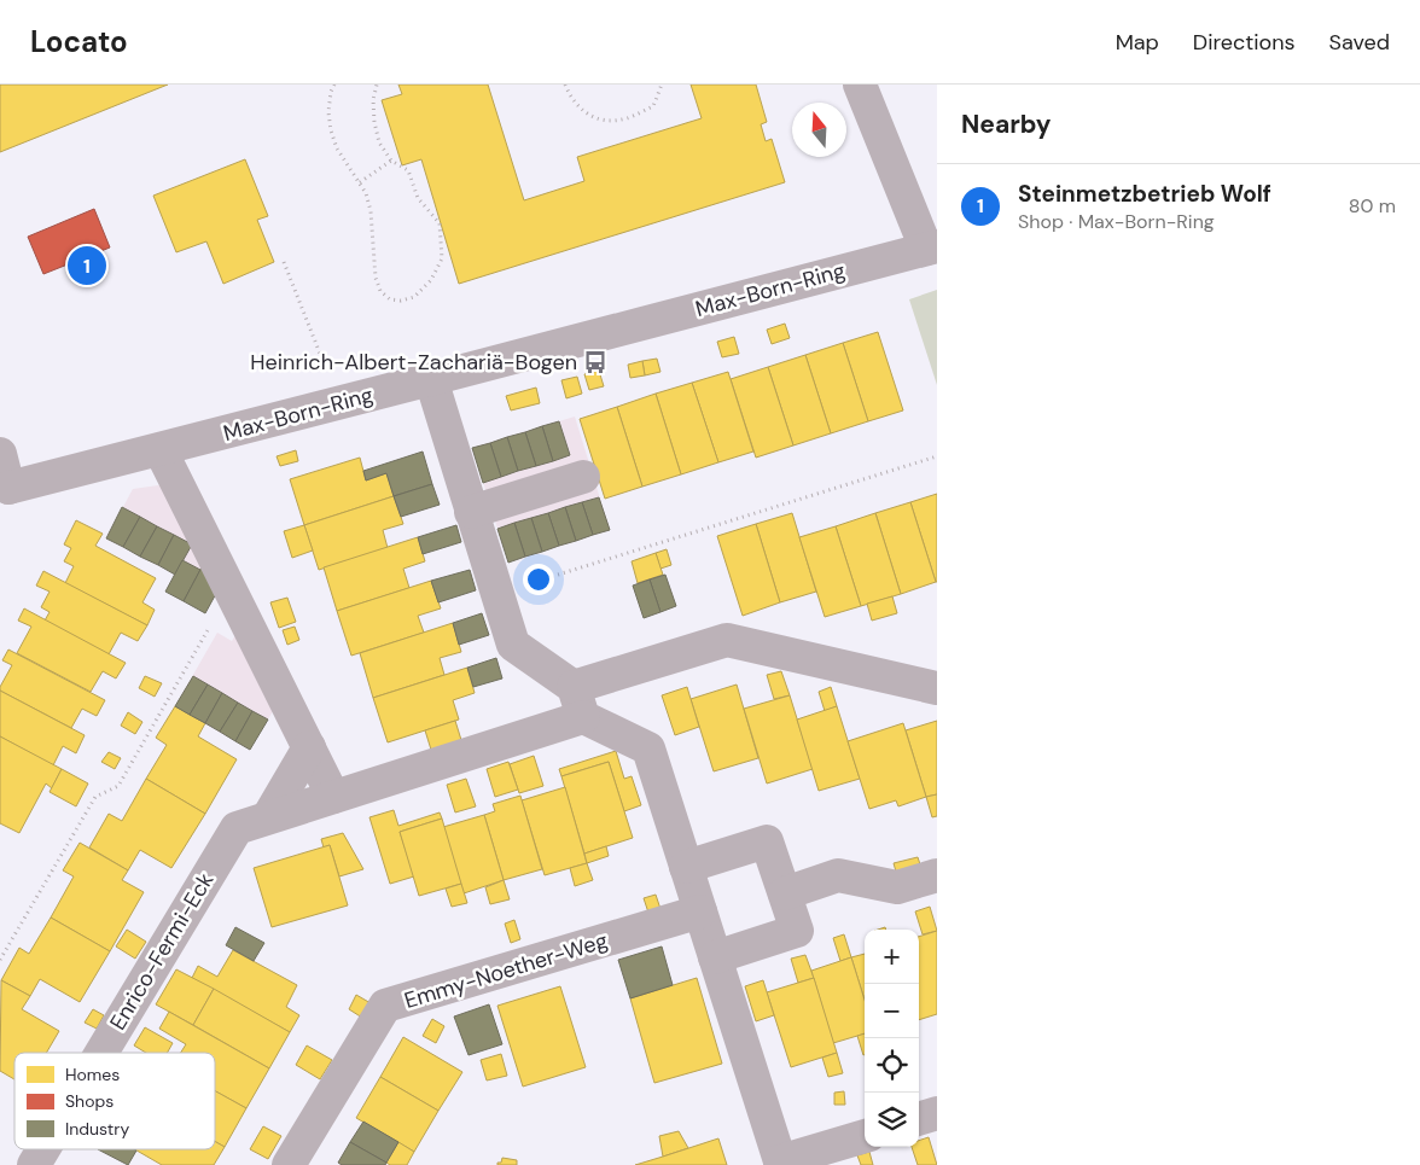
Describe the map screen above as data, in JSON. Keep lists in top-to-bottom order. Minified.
{"streets":{"street":["Max-Born-Ring","Enrico-Fermi-Eck","Emmy-Noether-Weg"]},"places":{"bus stop":["Heinrich-Albert-Zachariä-Bogen"]},"legend":["Homes","Shops","Industry"],"north":"top","page":{"header":"Locato","nav":["Map","Directions","Saved"],"heading":"Nearby","list":[{"mark":"1","name":"Steinmetzbetrieb Wolf","note":"Shop · Max-Born-Ring","value":"80 m"}],"pins":"1","map_buttons":["+","−"]}}
